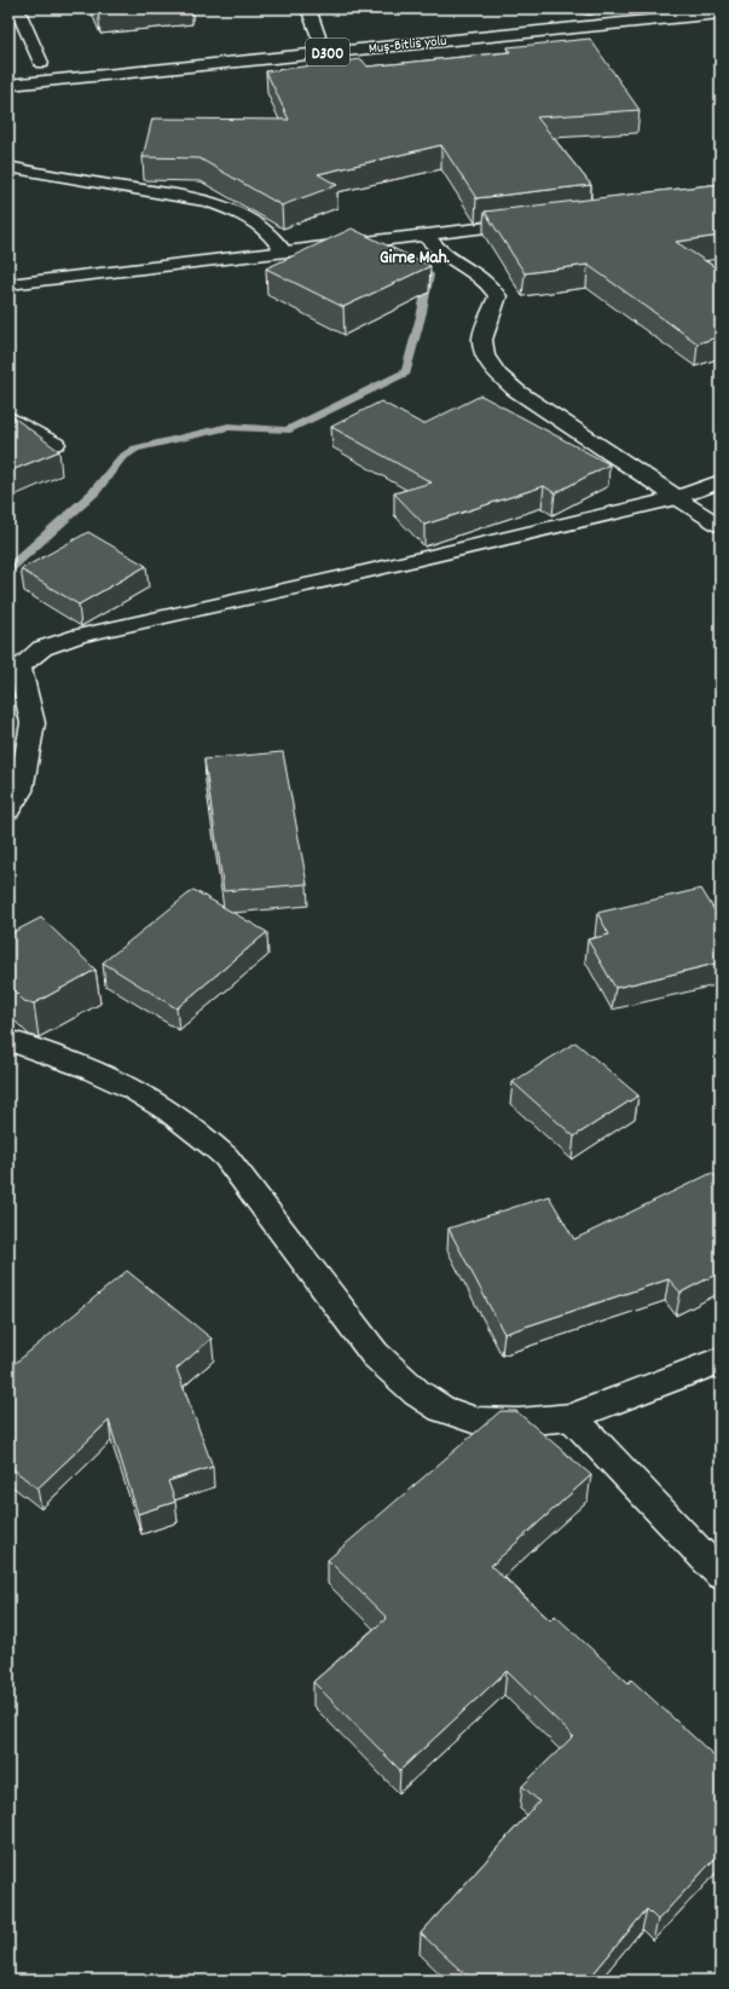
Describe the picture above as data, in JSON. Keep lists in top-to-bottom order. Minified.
{"streets":{"main road":["Muş-Bitlis yolu","D300"]},"districts":["Girne Mah."]}
